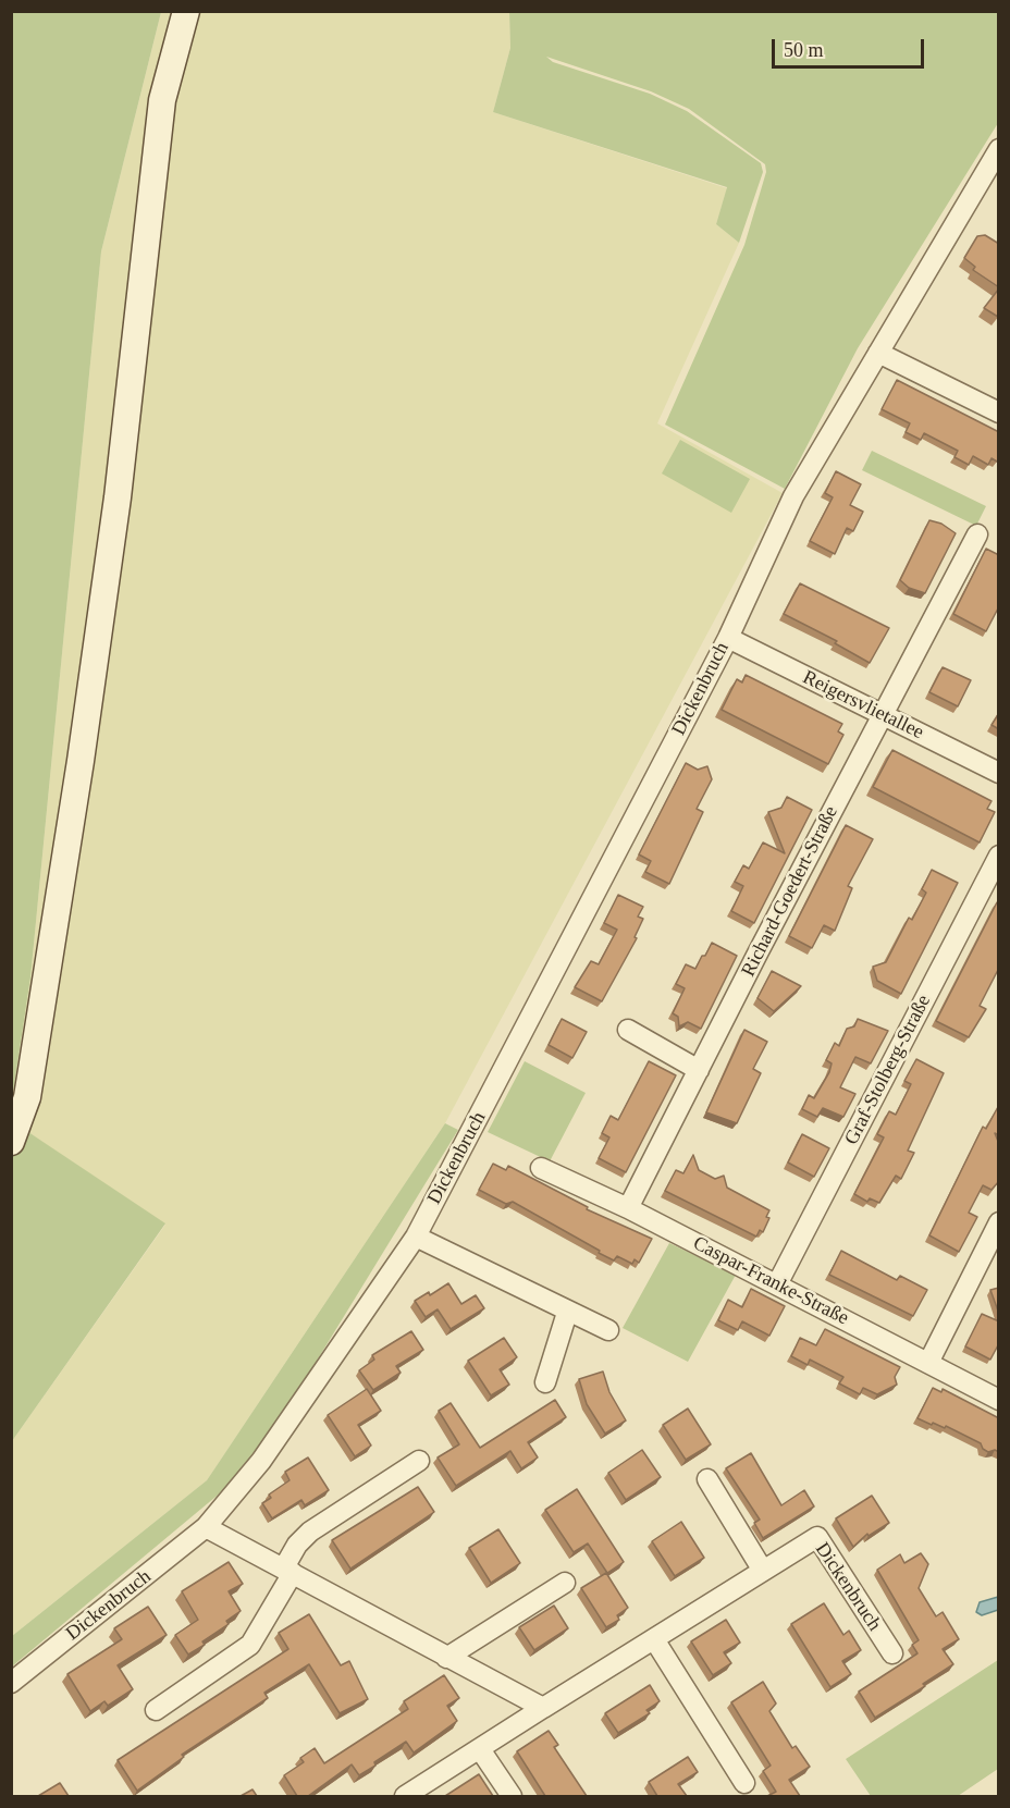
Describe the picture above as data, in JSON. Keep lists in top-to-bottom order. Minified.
{"streets":{"street":["Dickenbruch","Reigersvlietallee","Richard-Goedert-Straße","Graf-Stolberg-Straße","Caspar-Franke-Straße"]},"crossings":[["Dickenbruch","Reigersvlietallee"],["Reigersvlietallee","Richard-Goedert-Straße"],["Richard-Goedert-Straße","Caspar-Franke-Straße"],["Graf-Stolberg-Straße","Caspar-Franke-Straße"]],"scale_bar":"50 m"}
